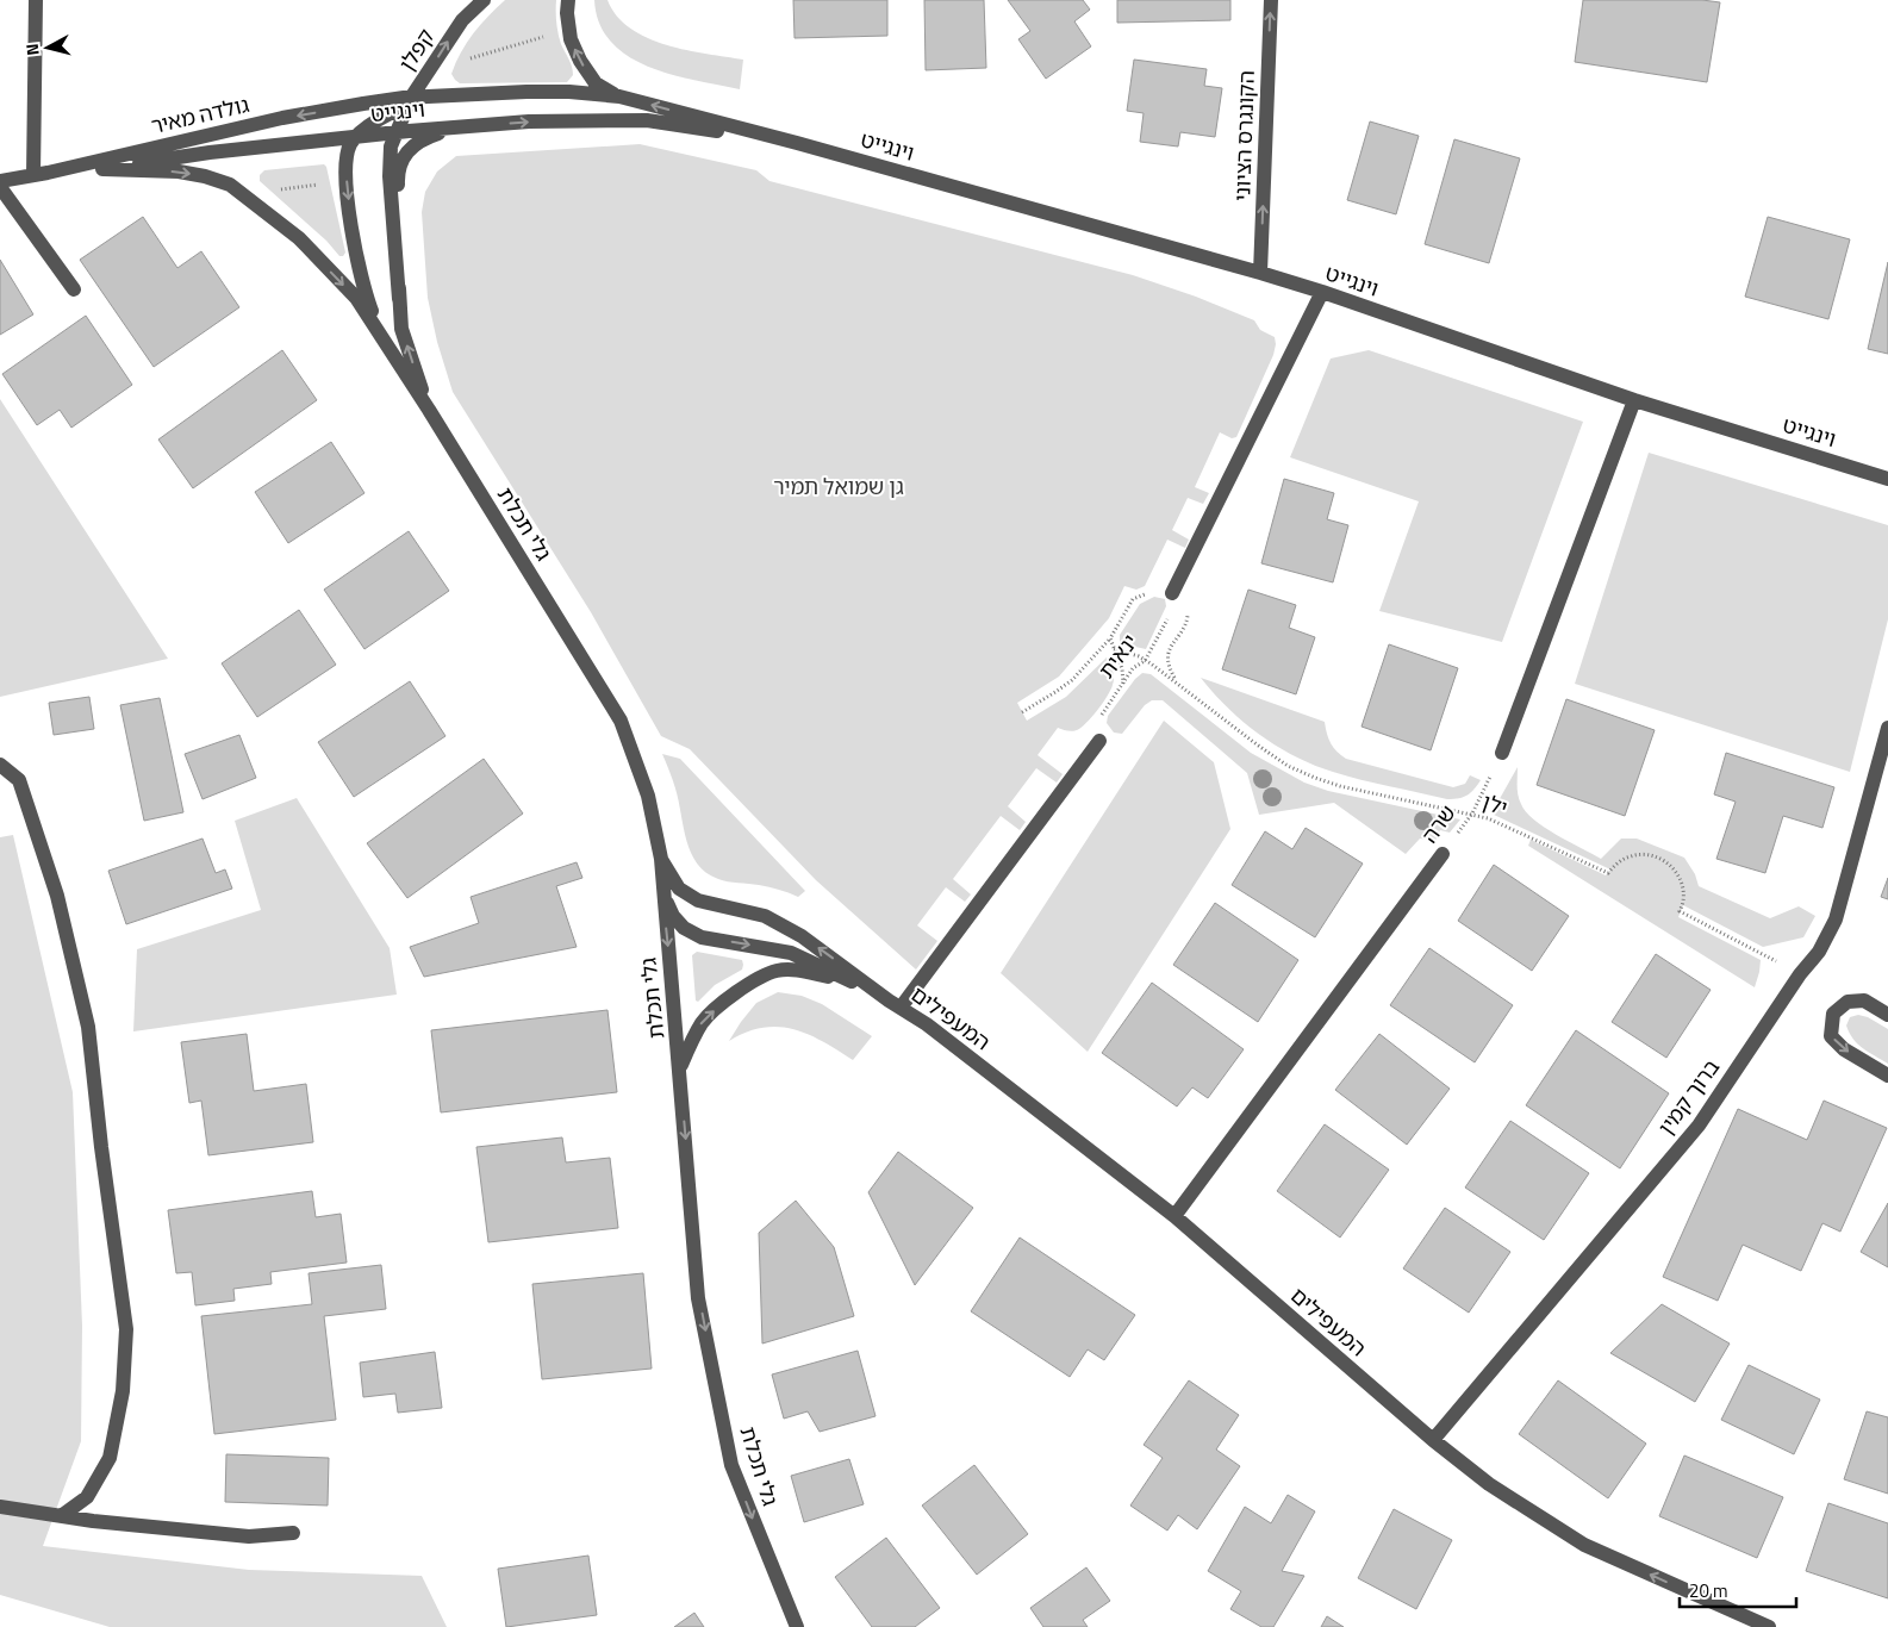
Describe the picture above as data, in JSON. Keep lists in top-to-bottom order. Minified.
{"streets":{"street":["קפלן","וינגייט","גולדה מאיר","הקונגרס הציוני","גלי תכלת","שרה","המעפילים","ברוך קמין"],"path":["ינאית","ילן"]},"crossings":[["קפלן","וינגייט"],["קפלן","גלי תכלת"],["וינגייט","גולדה מאיר"],["וינגייט","הקונגרס הציוני"],["וינגייט","גלי תכלת"],["גולדה מאיר","גלי תכלת"],["גלי תכלת","המעפילים"],["ינאית","ילן"],["ילן","שרה"],["ילן","ברוך קמין"],["שרה","המעפילים"],["המעפילים","ברוך קמין"]],"one_way":["קפלן","הקונגרס הציוני"],"parks":["גן שמואל תמיר"],"scale_bar":"20 m","north":"left"}
